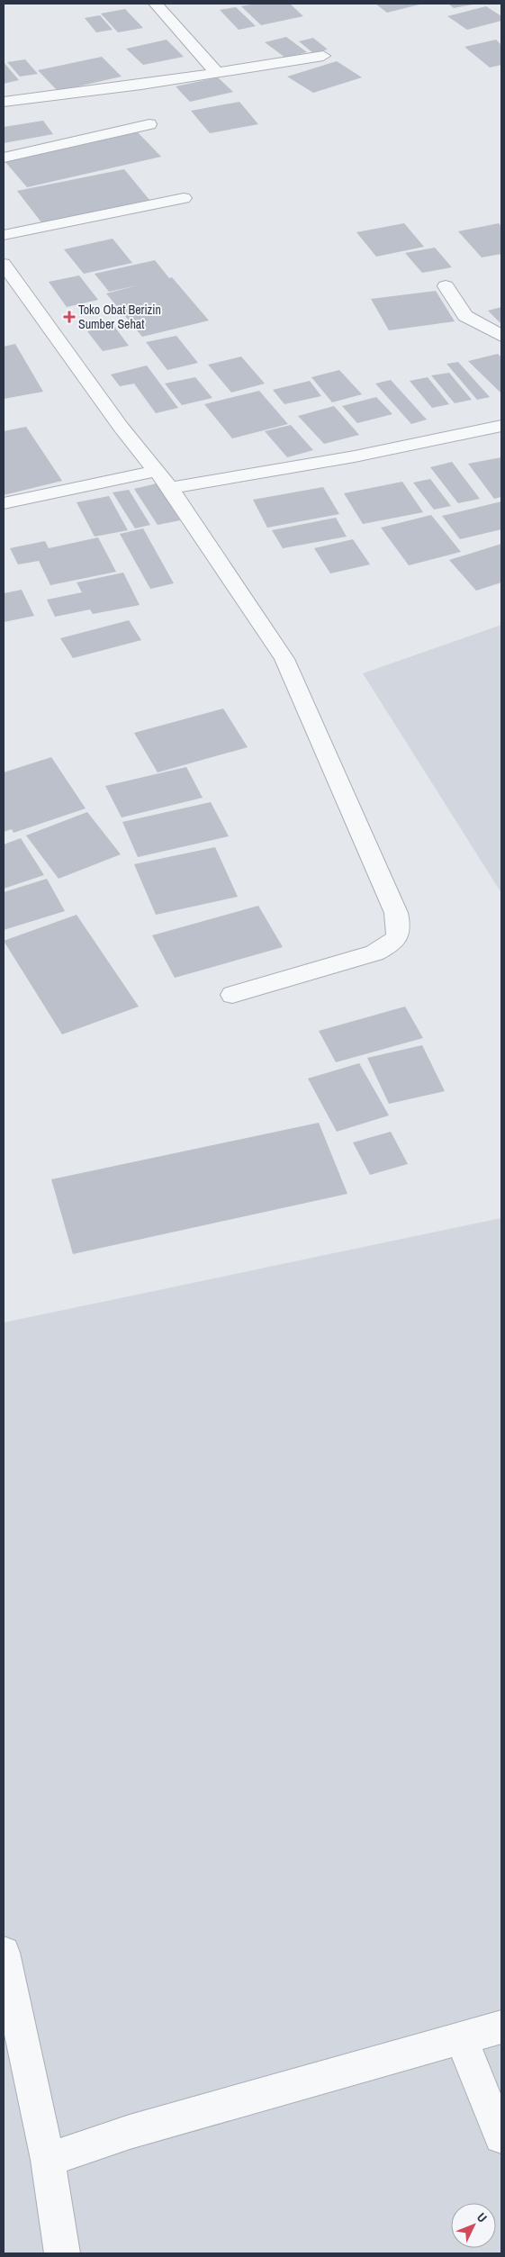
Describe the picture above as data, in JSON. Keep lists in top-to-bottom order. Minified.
{"places":{"health":["Toko Obat Berizin Sumber Sehat"]},"north":"top right"}
